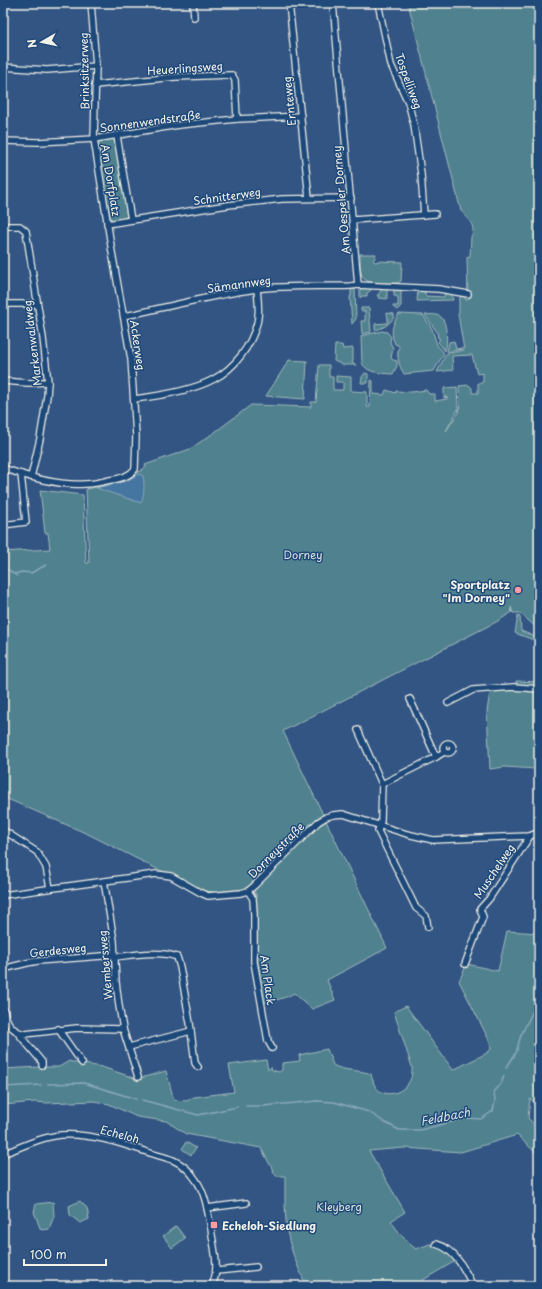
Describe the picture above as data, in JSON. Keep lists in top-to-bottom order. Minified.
{"streets":{"street":["Heuerlingsweg","Brinksitzerweg","Tospelliweg","Ernteweg","Sonnenwendstraße","Am Dorfplatz","Schnitterweg","Am Oespeler Dorney","Sämannweg","Markenwaldweg","Ackerweg","Dorneystraße","Muschelweg","Gerdesweg","Wembersweg","Am Plack","Echeloh"]},"crossings":[["Heuerlingsweg","Brinksitzerweg"],["Heuerlingsweg","Sonnenwendstraße"],["Brinksitzerweg","Sonnenwendstraße"],["Brinksitzerweg","Am Dorfplatz"],["Ernteweg","Sonnenwendstraße"],["Ernteweg","Schnitterweg"],["Sonnenwendstraße","Am Dorfplatz"],["Am Dorfplatz","Schnitterweg"],["Am Dorfplatz","Ackerweg"],["Schnitterweg","Am Oespeler Dorney"],["Schnitterweg","Ackerweg"],["Am Oespeler Dorney","Sämannweg"],["Sämannweg","Ackerweg"],["Markenwaldweg","Ackerweg"],["Dorneystraße","Muschelweg"],["Dorneystraße","Wembersweg"],["Dorneystraße","Am Plack"],["Gerdesweg","Wembersweg"]],"water":["Feldbach"],"parks":["Dorney","Kleyberg"],"places":{"other":["Sportplatz \"Im Dorney\""],"transit":["Echeloh-Siedlung"]},"scale_bar":"100 m","north":"left"}
